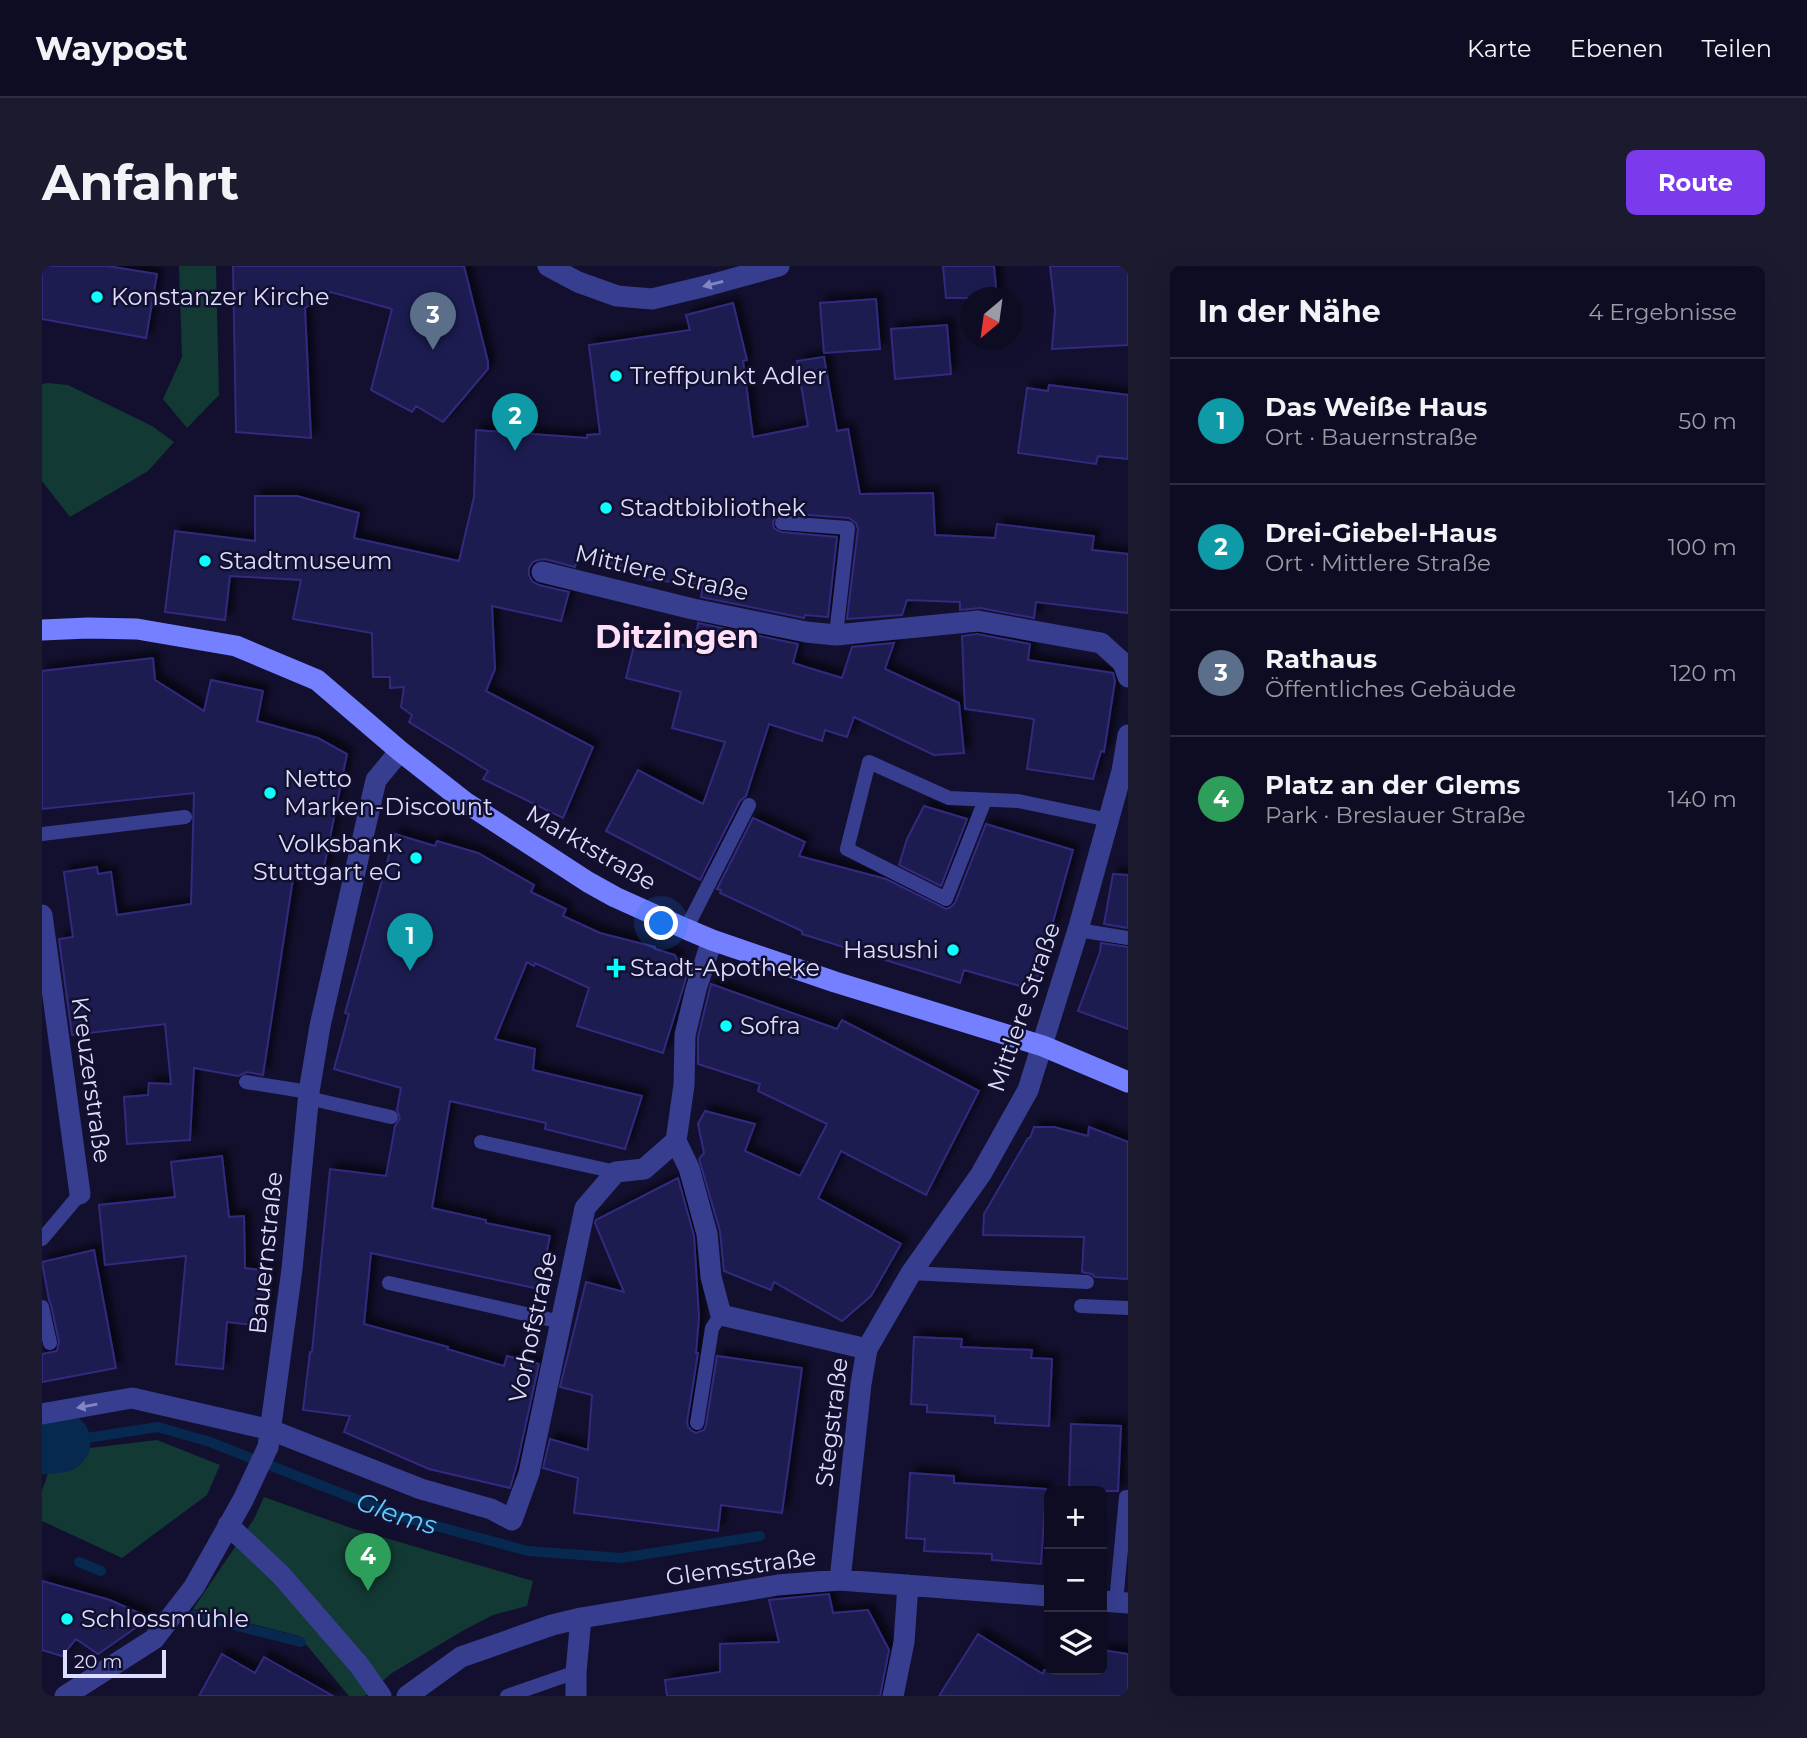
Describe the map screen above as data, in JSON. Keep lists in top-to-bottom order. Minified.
{"streets":{"street":["Mittlere Straße","Marktstraße","Kreuzerstraße","Bauernstraße","Vorhofstraße","Stegstraße","Glemsstraße"]},"crossings":[["Mittlere Straße","Marktstraße"],["Mittlere Straße","Stegstraße"],["Marktstraße","Bauernstraße"],["Bauernstraße","Vorhofstraße"],["Stegstraße","Glemsstraße"]],"districts":["Ditzingen"],"water":["Glems"],"places":{"other":["Konstanzer Kirche","Treffpunkt Adler","Stadtbibliothek","Stadtmuseum","Netto Marken-Discount","Volksbank Stuttgart eG","Hasushi","Sofra","Schlossmühle"],"health":["Stadt-Apotheke"]},"scale_bar":"20 m","north":"bottom left","page":{"header":"Waypost","nav":["Karte","Ebenen","Teilen"],"buttons":"Route","title":"Anfahrt","heading":["In der Nähe","4 Ergebnisse"],"pins":["3","2","1","4"],"list":[{"mark":"1","name":"Das Weiße Haus","note":"Ort · Bauernstraße","value":"50 m"},{"mark":"2","name":"Drei-Giebel-Haus","note":"Ort · Mittlere Straße","value":"100 m"},{"mark":"3","name":"Rathaus","note":"Öffentliches Gebäude","value":"120 m"},{"mark":"4","name":"Platz an der Glems","note":"Park · Breslauer Straße","value":"140 m"}],"map_buttons":["+","−"],"scale":"20 m"}}
